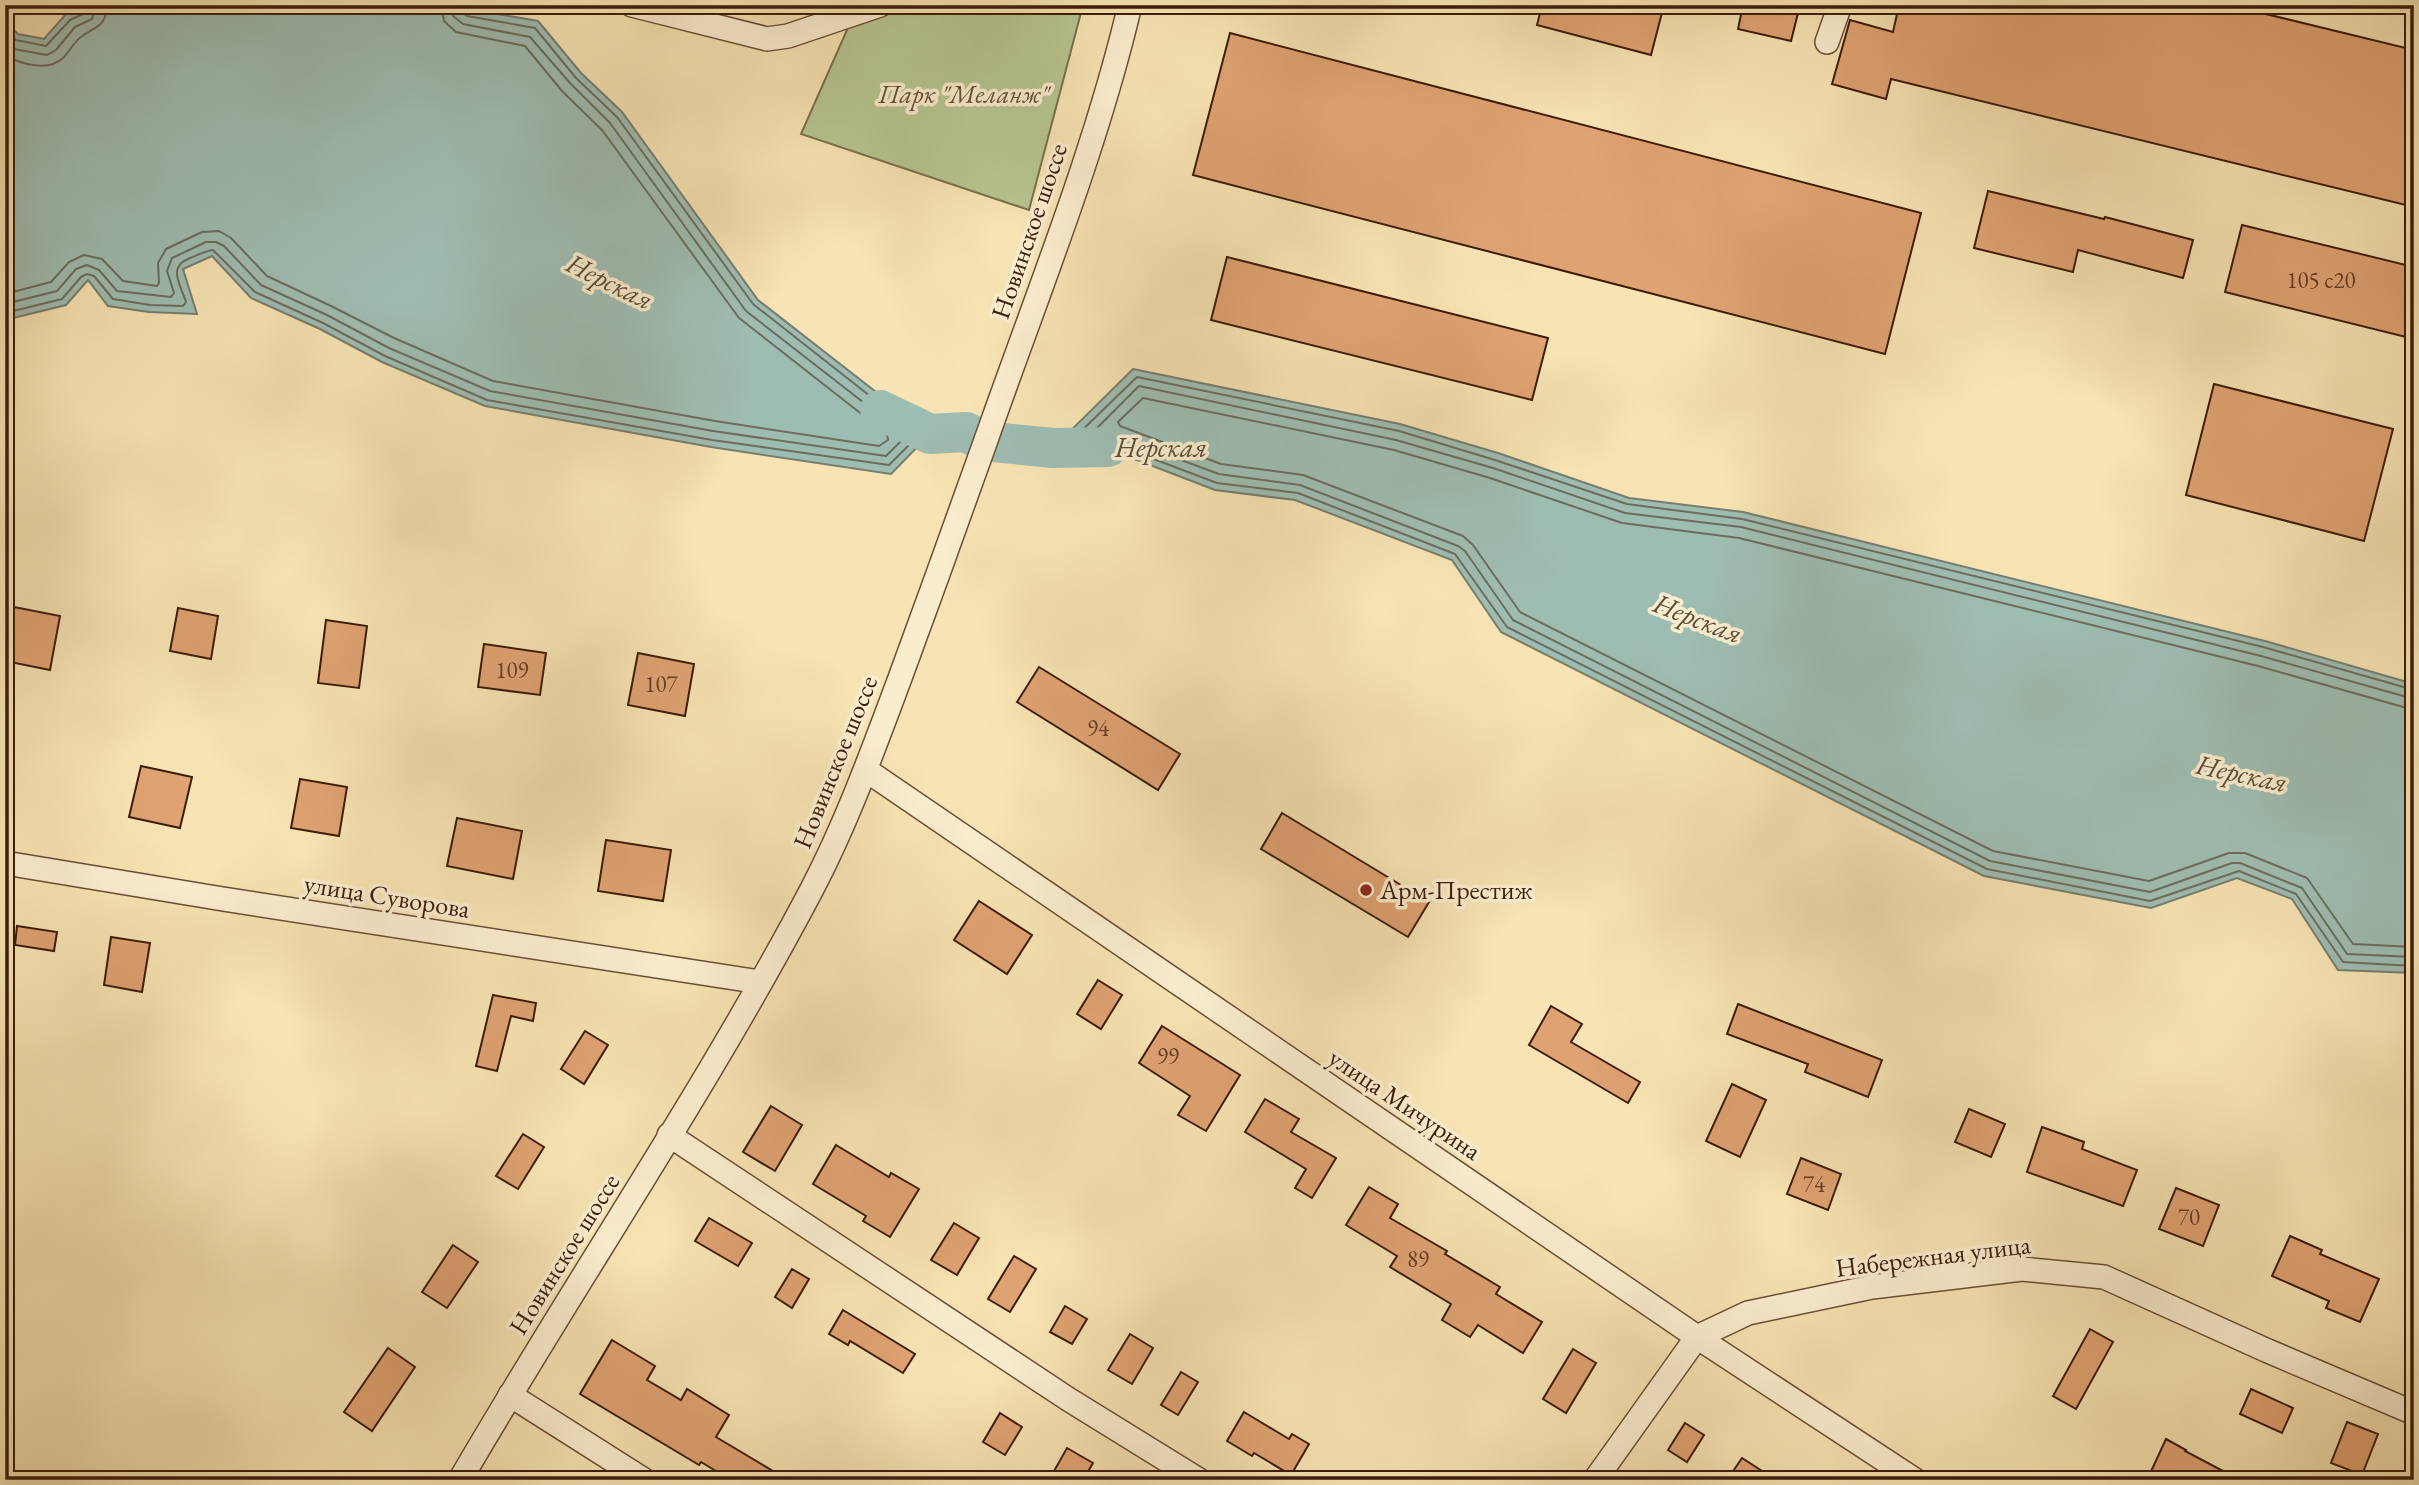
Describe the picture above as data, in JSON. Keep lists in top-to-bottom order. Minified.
{"streets":{"street":["Новинское шоссе","улица Суворова","улица Мичурина","Набережная улица"]},"crossings":[["Новинское шоссе","улица Суворова"],["Новинское шоссе","улица Мичурина"],["улица Мичурина","Набережная улица"]],"water":["Нерская"],"parks":["Парк \"Меланж\""],"places":["Арм-Престиж"],"house_numbers":["105 с20","109","107","94","99","74","70","89"]}
